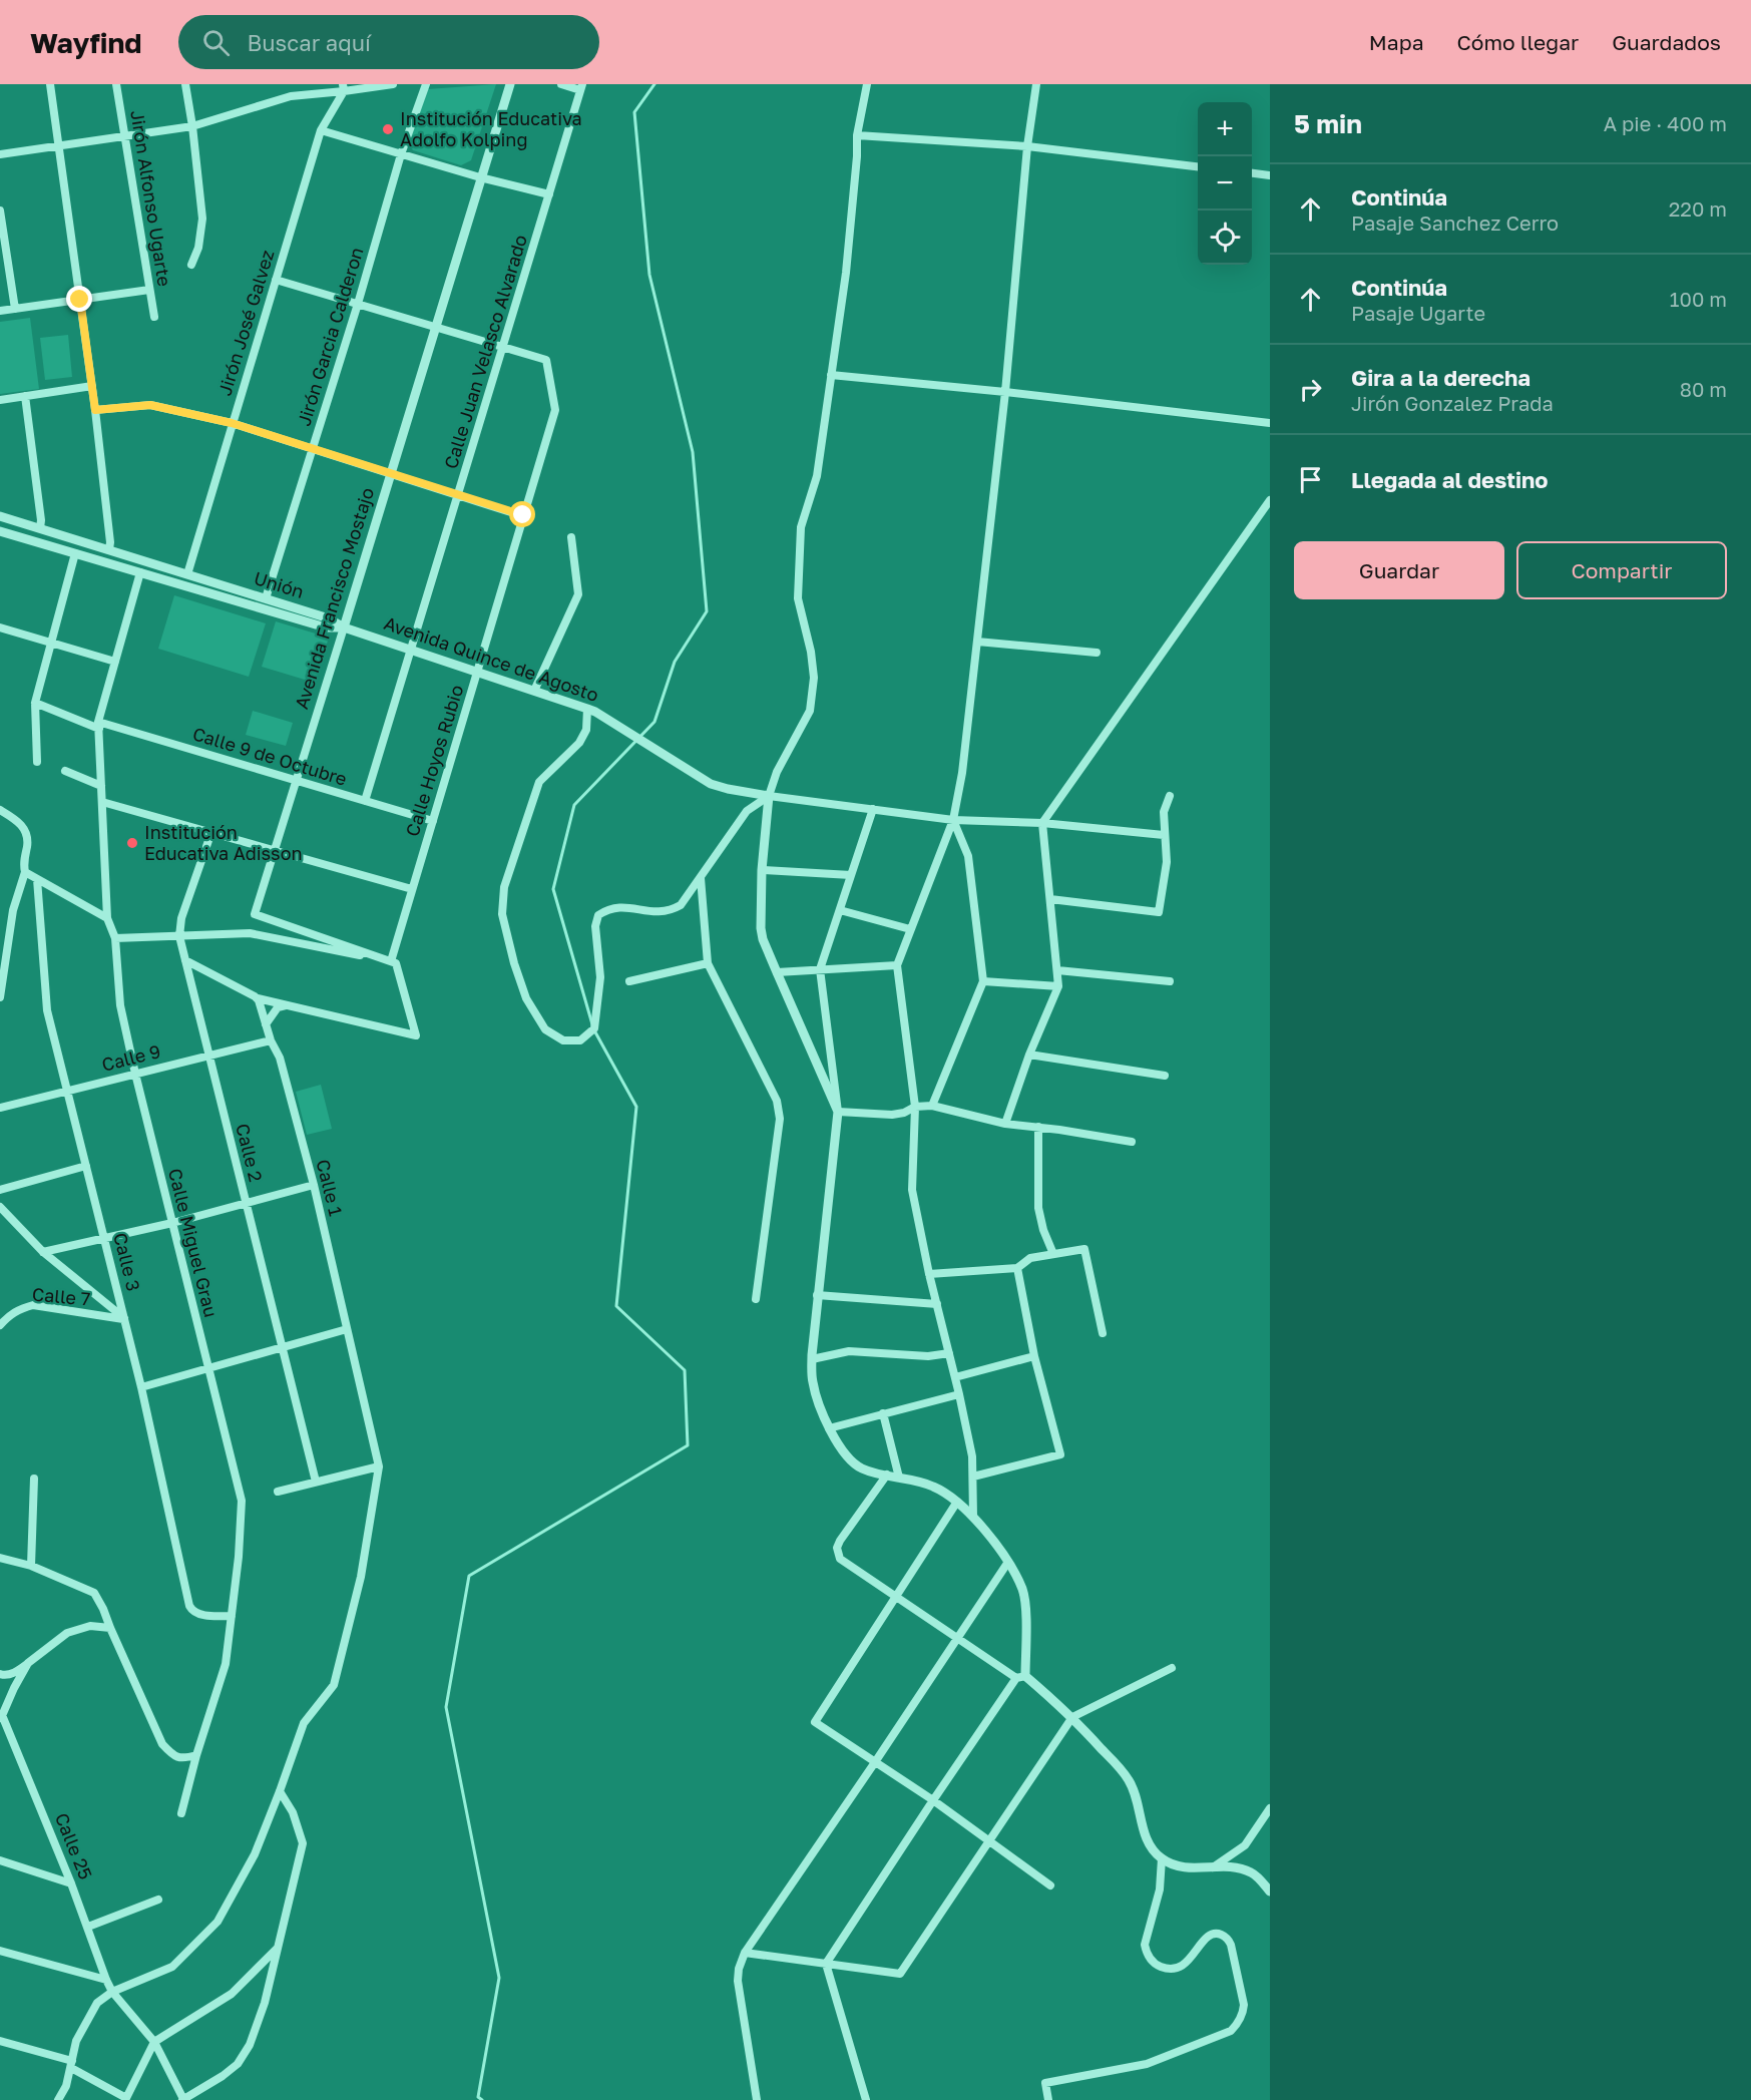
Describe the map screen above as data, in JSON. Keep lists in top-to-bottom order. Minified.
{"streets":{"street":["Jirón Alfonso Ugarte","Jirón José Galvez","Jirón Garcia Calderon","Calle Juan Velasco Alvarado","Unión","Avenida Francisco Mostajo","Avenida Quince de Agosto","Calle 9 de Octubre","Calle Hoyos Rubio","Calle 9","Calle 2","Calle 1","Calle Miguel Grau","Calle 3","Calle 7","Calle 25"]},"crossings":[["Jirón José Galvez","Unión"],["Jirón Garcia Calderon","Unión"],["Calle Juan Velasco Alvarado","Avenida Quince de Agosto"],["Calle Juan Velasco Alvarado","Calle 9 de Octubre"],["Calle Juan Velasco Alvarado","Calle Hoyos Rubio"],["Unión","Avenida Francisco Mostajo"],["Unión","Avenida Quince de Agosto"],["Unión","Calle Miguel Grau"],["Avenida Francisco Mostajo","Avenida Quince de Agosto"],["Avenida Francisco Mostajo","Calle 9 de Octubre"],["Avenida Francisco Mostajo","Calle Hoyos Rubio"],["Avenida Quince de Agosto","Calle Hoyos Rubio"],["Calle 9 de Octubre","Calle Hoyos Rubio"],["Calle 9 de Octubre","Calle Miguel Grau"],["Calle 9","Calle 2"],["Calle 9","Calle 1"],["Calle 9","Calle Miguel Grau"],["Calle 9","Calle 3"],["Calle Miguel Grau","Calle 3"],["Calle 3","Calle 7"]],"places":["Institución Educativa Adolfo Kolping","Institución Educativa Adisson"],"page":{"header":"Wayfind","search":"Buscar aquí","nav":["Mapa","Cómo llegar","Guardados"],"heading":["5 min","A pie · 400 m"],"map_buttons":["+","−"],"list":[["Continúa","Pasaje Sanchez Cerro","220 m"],["Continúa","Pasaje Ugarte","100 m"],["Gira a la derecha","Jirón Gonzalez Prada","80 m"],"Llegada al destino"],"buttons":["Guardar","Compartir"]}}
